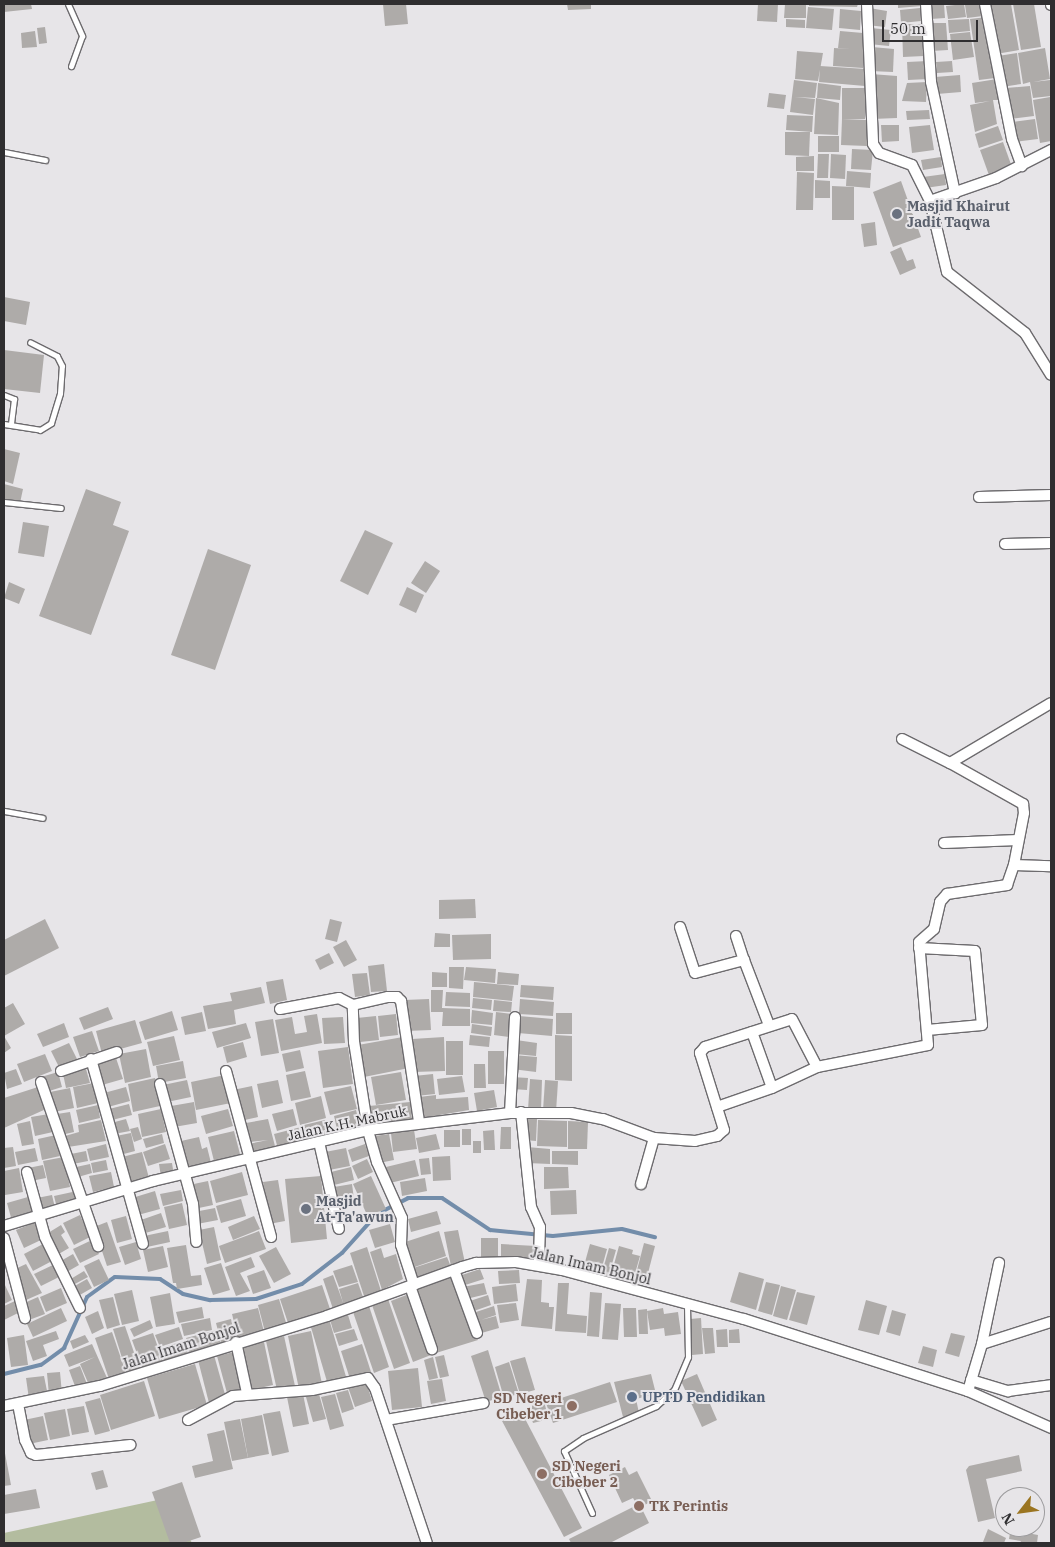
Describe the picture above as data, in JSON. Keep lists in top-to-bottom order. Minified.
{"streets":{"street":["Jalan K.H. Mabruk","Jalan Imam Bonjol"]},"places":["Masjid Khairut Jadit Taqwa","Masjid At-Ta'awun","UPTD Pendidikan","SD Negeri Cibeber 1","SD Negeri Cibeber 2","TK Perintis"],"scale_bar":"50 m","north":"bottom left"}
